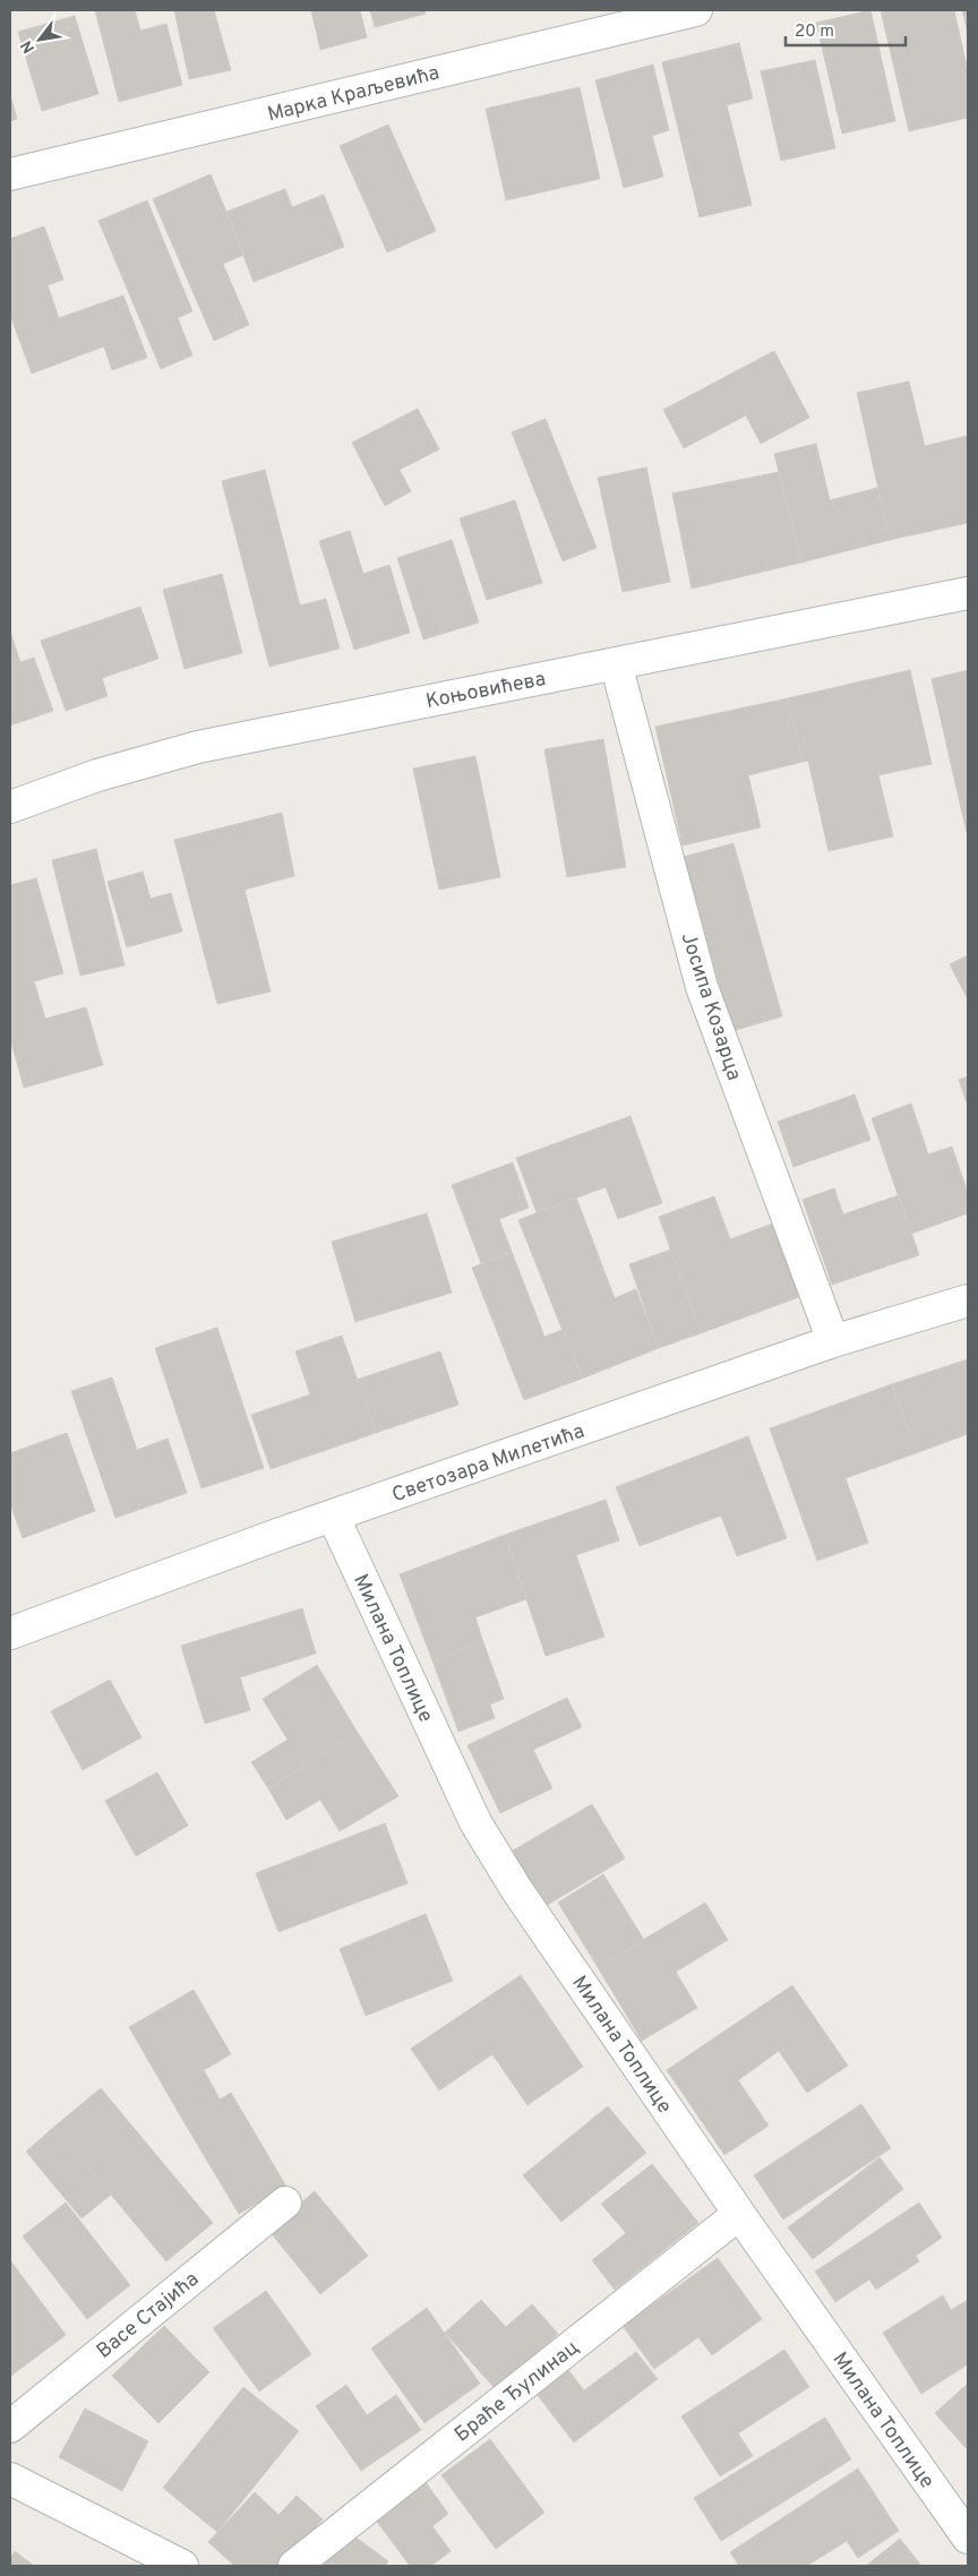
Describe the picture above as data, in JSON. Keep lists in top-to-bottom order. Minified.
{"streets":{"street":["Марка Краљевића","Коњовићева","Јосипа Козарца","Светозара Милетића","Милана Топлице","Васе Стајића","Браће Ђулинац"]},"crossings":[["Коњовићева","Јосипа Козарца"],["Јосипа Козарца","Светозара Милетића"],["Светозара Милетића","Милана Топлице"],["Милана Топлице","Браће Ђулинац"]],"scale_bar":"20 m","north":"bottom left"}
